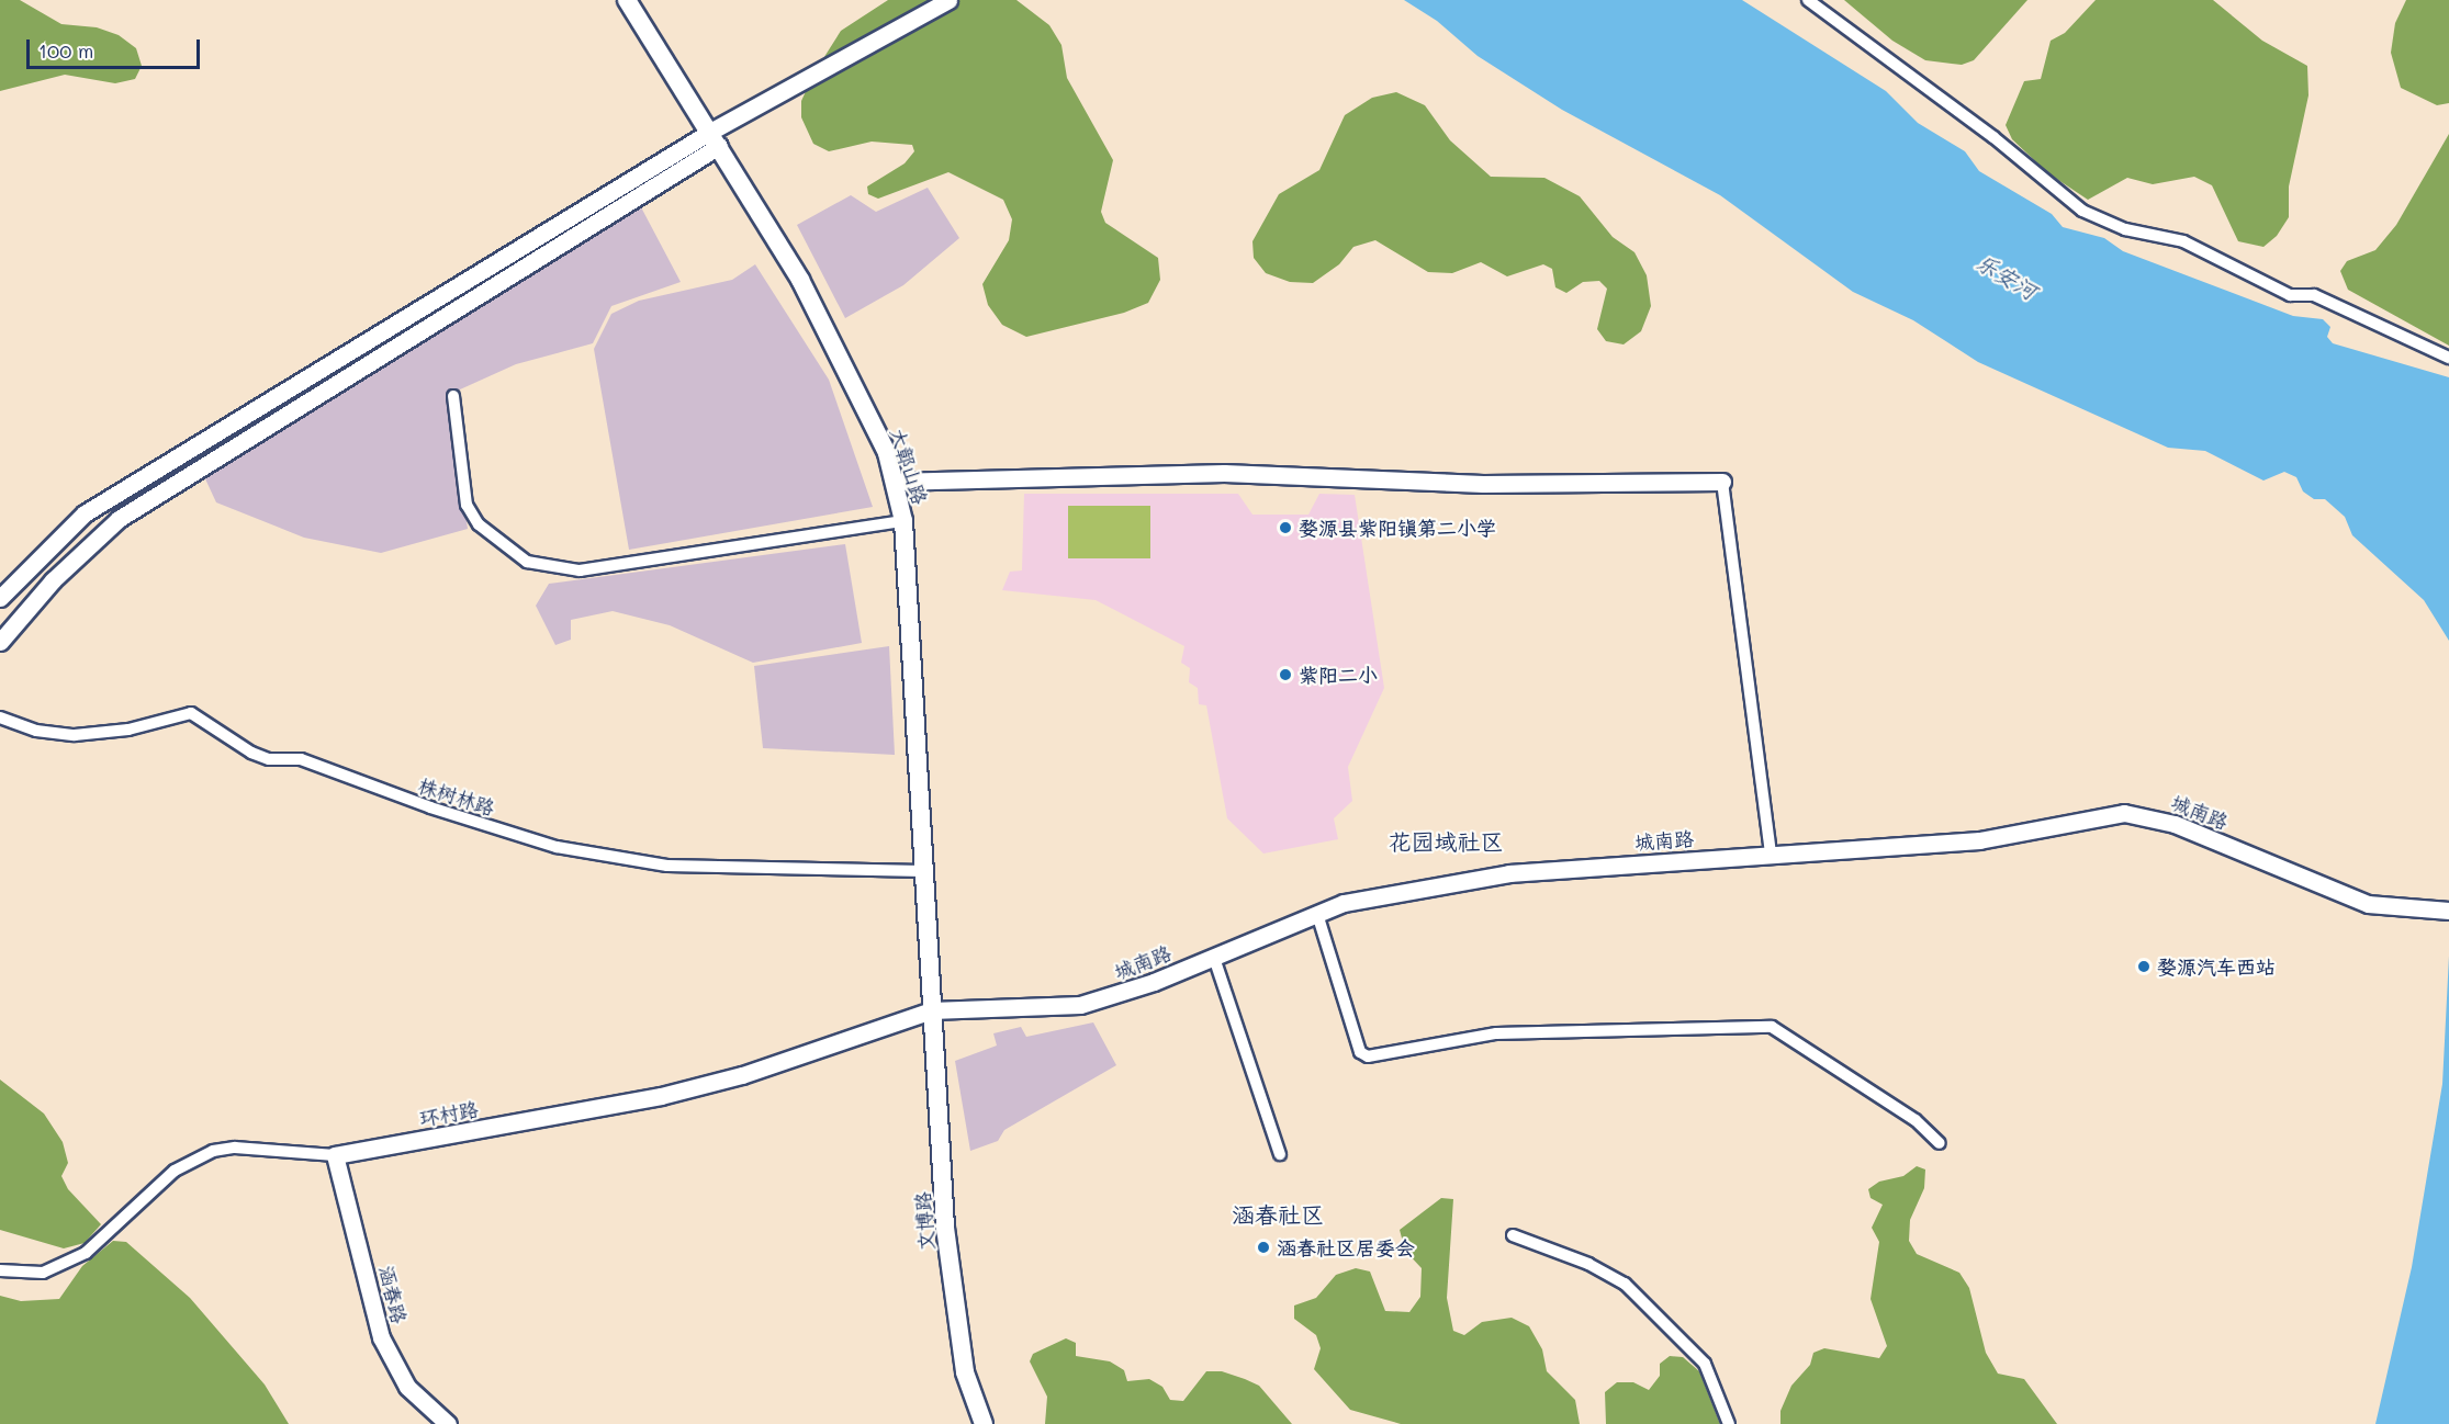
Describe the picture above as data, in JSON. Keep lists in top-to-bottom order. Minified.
{"streets":{"main road":["大鄣山路","文博路"],"street":["株树林路","城南路","环村路","涵春路"]},"crossings":[["大鄣山路","株树林路"],["大鄣山路","城南路"],["大鄣山路","环村路"],["大鄣山路","文博路"],["城南路","环村路"],["城南路","文博路"],["环村路","文博路"],["环村路","涵春路"]],"districts":["花园域社区","涵春社区"],"water":["乐安河"],"places":["婺源县紫阳镇第二小学","紫阳二小","婺源汽车西站","涵春社区居委会"],"scale_bar":"100 m"}
